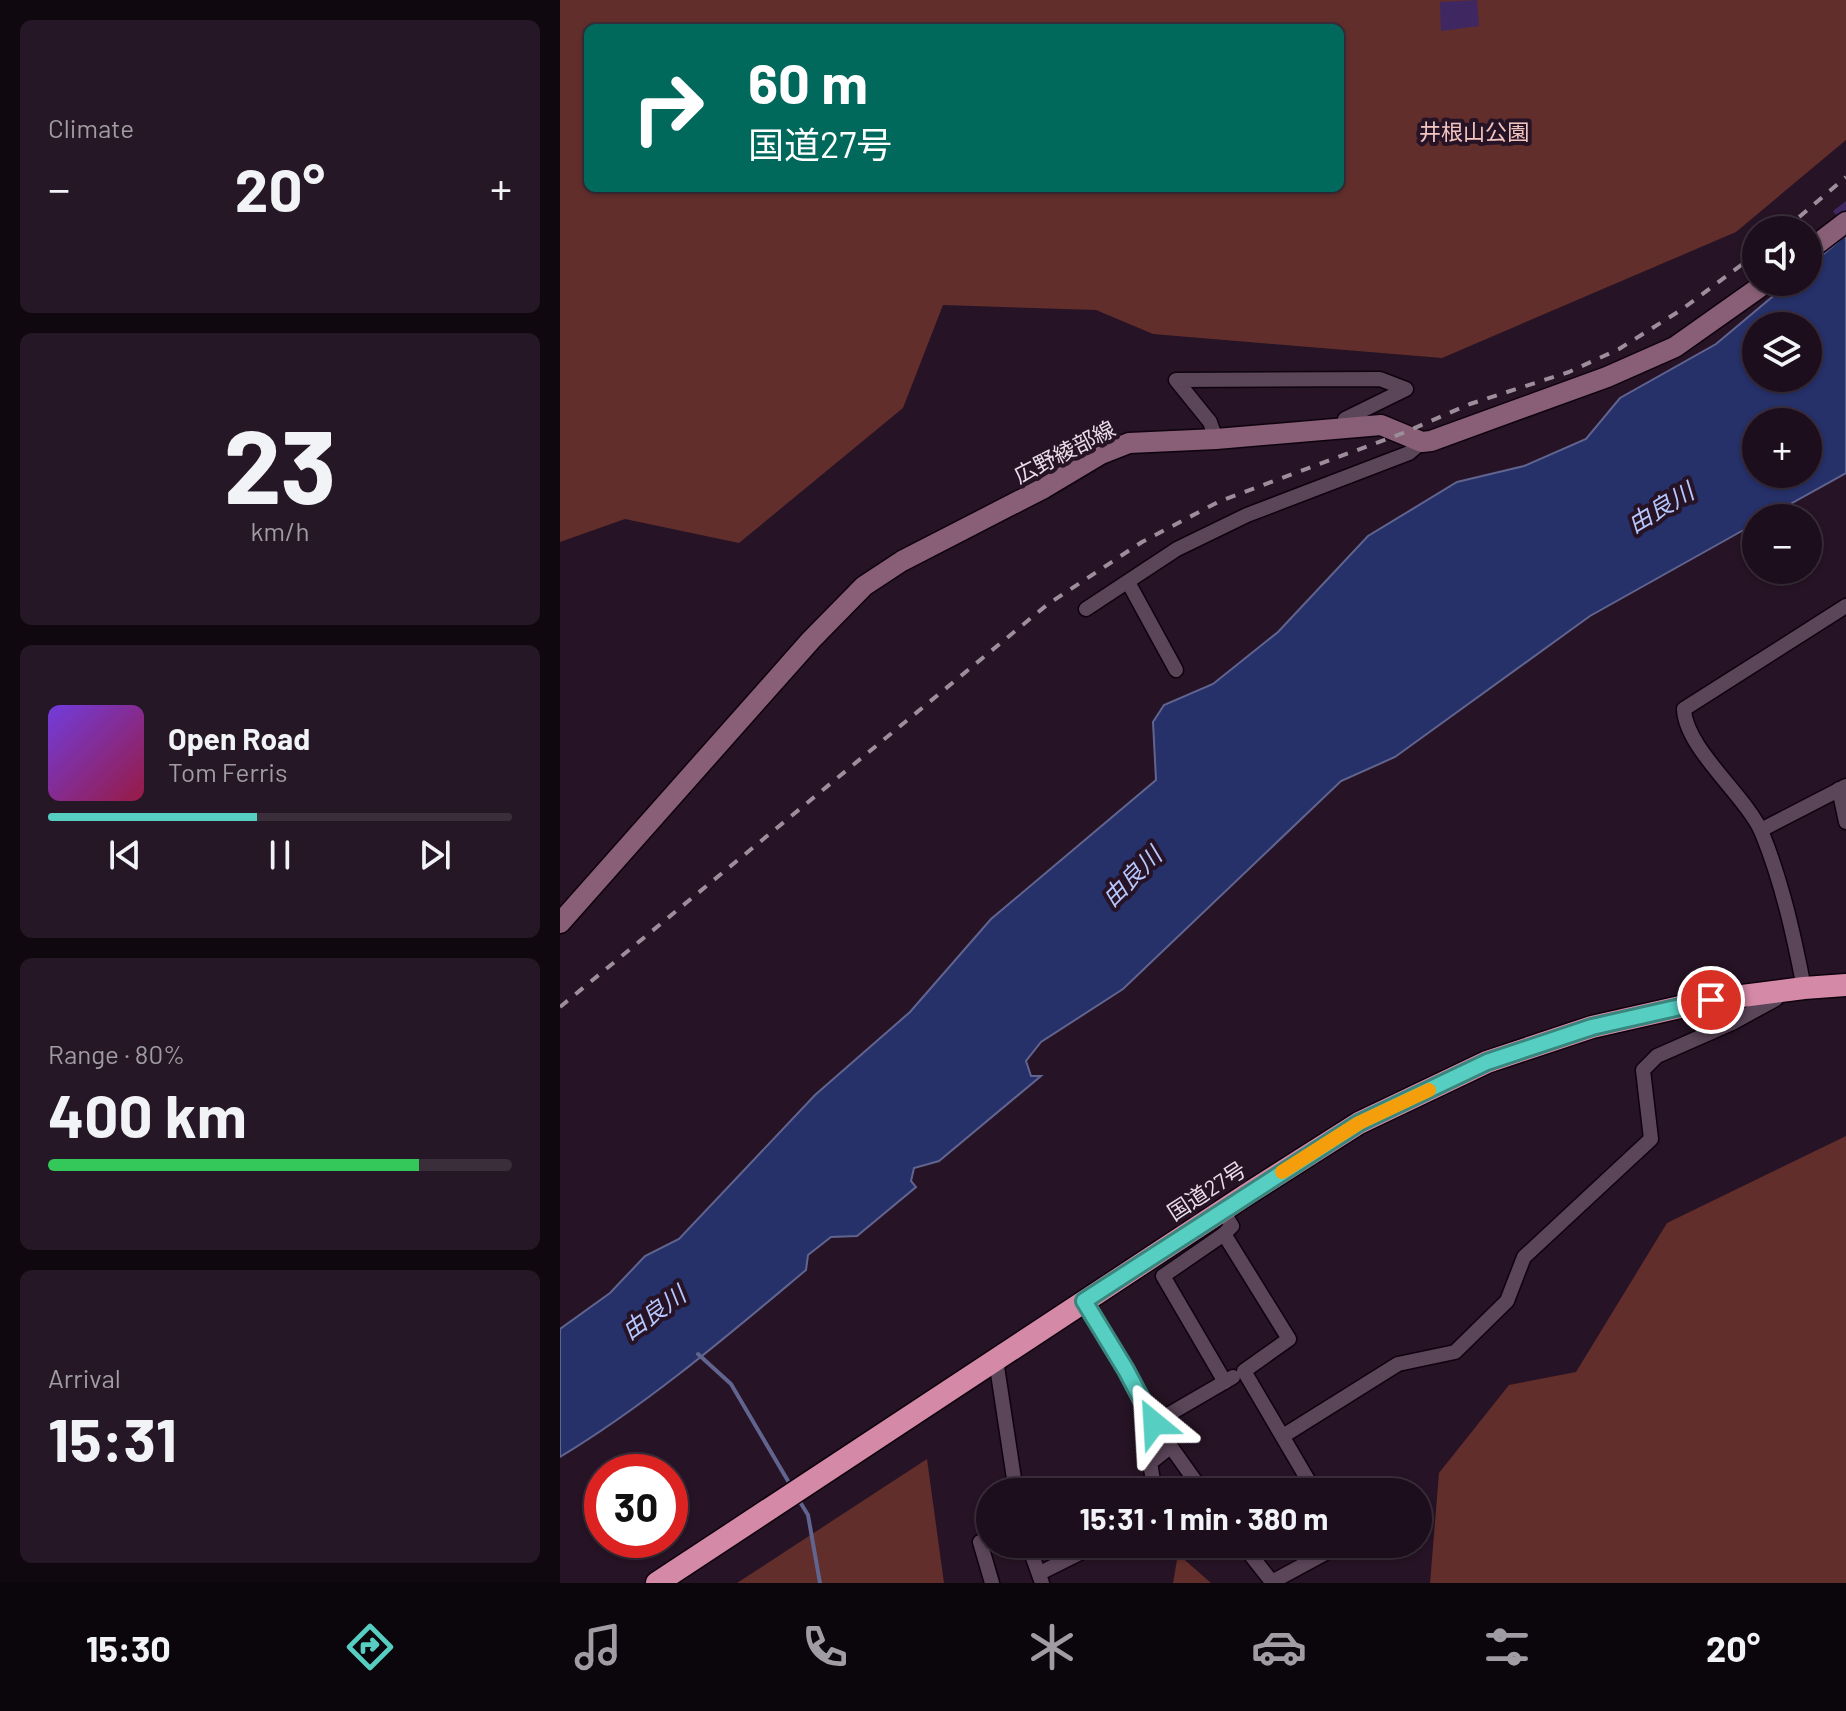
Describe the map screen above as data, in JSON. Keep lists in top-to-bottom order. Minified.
{"streets":{"highway":["国道27号"],"main road":["広野綾部線"]},"water":["由良川"],"parks":["井根山公園"],"page":{"tile":["Climate",["23","km/h"],["Range · 80%","400 km"],["Arrival","15:31"]],"turn":["60 m","国道27号"],"heat":["−","20°","+"],"map_buttons":["+","−"],"song":["Open Road","Tom Ferris"],"limit":"30","trip":"15:31 · 1 min · 380 m","tabs":["15:30","20°"]}}
